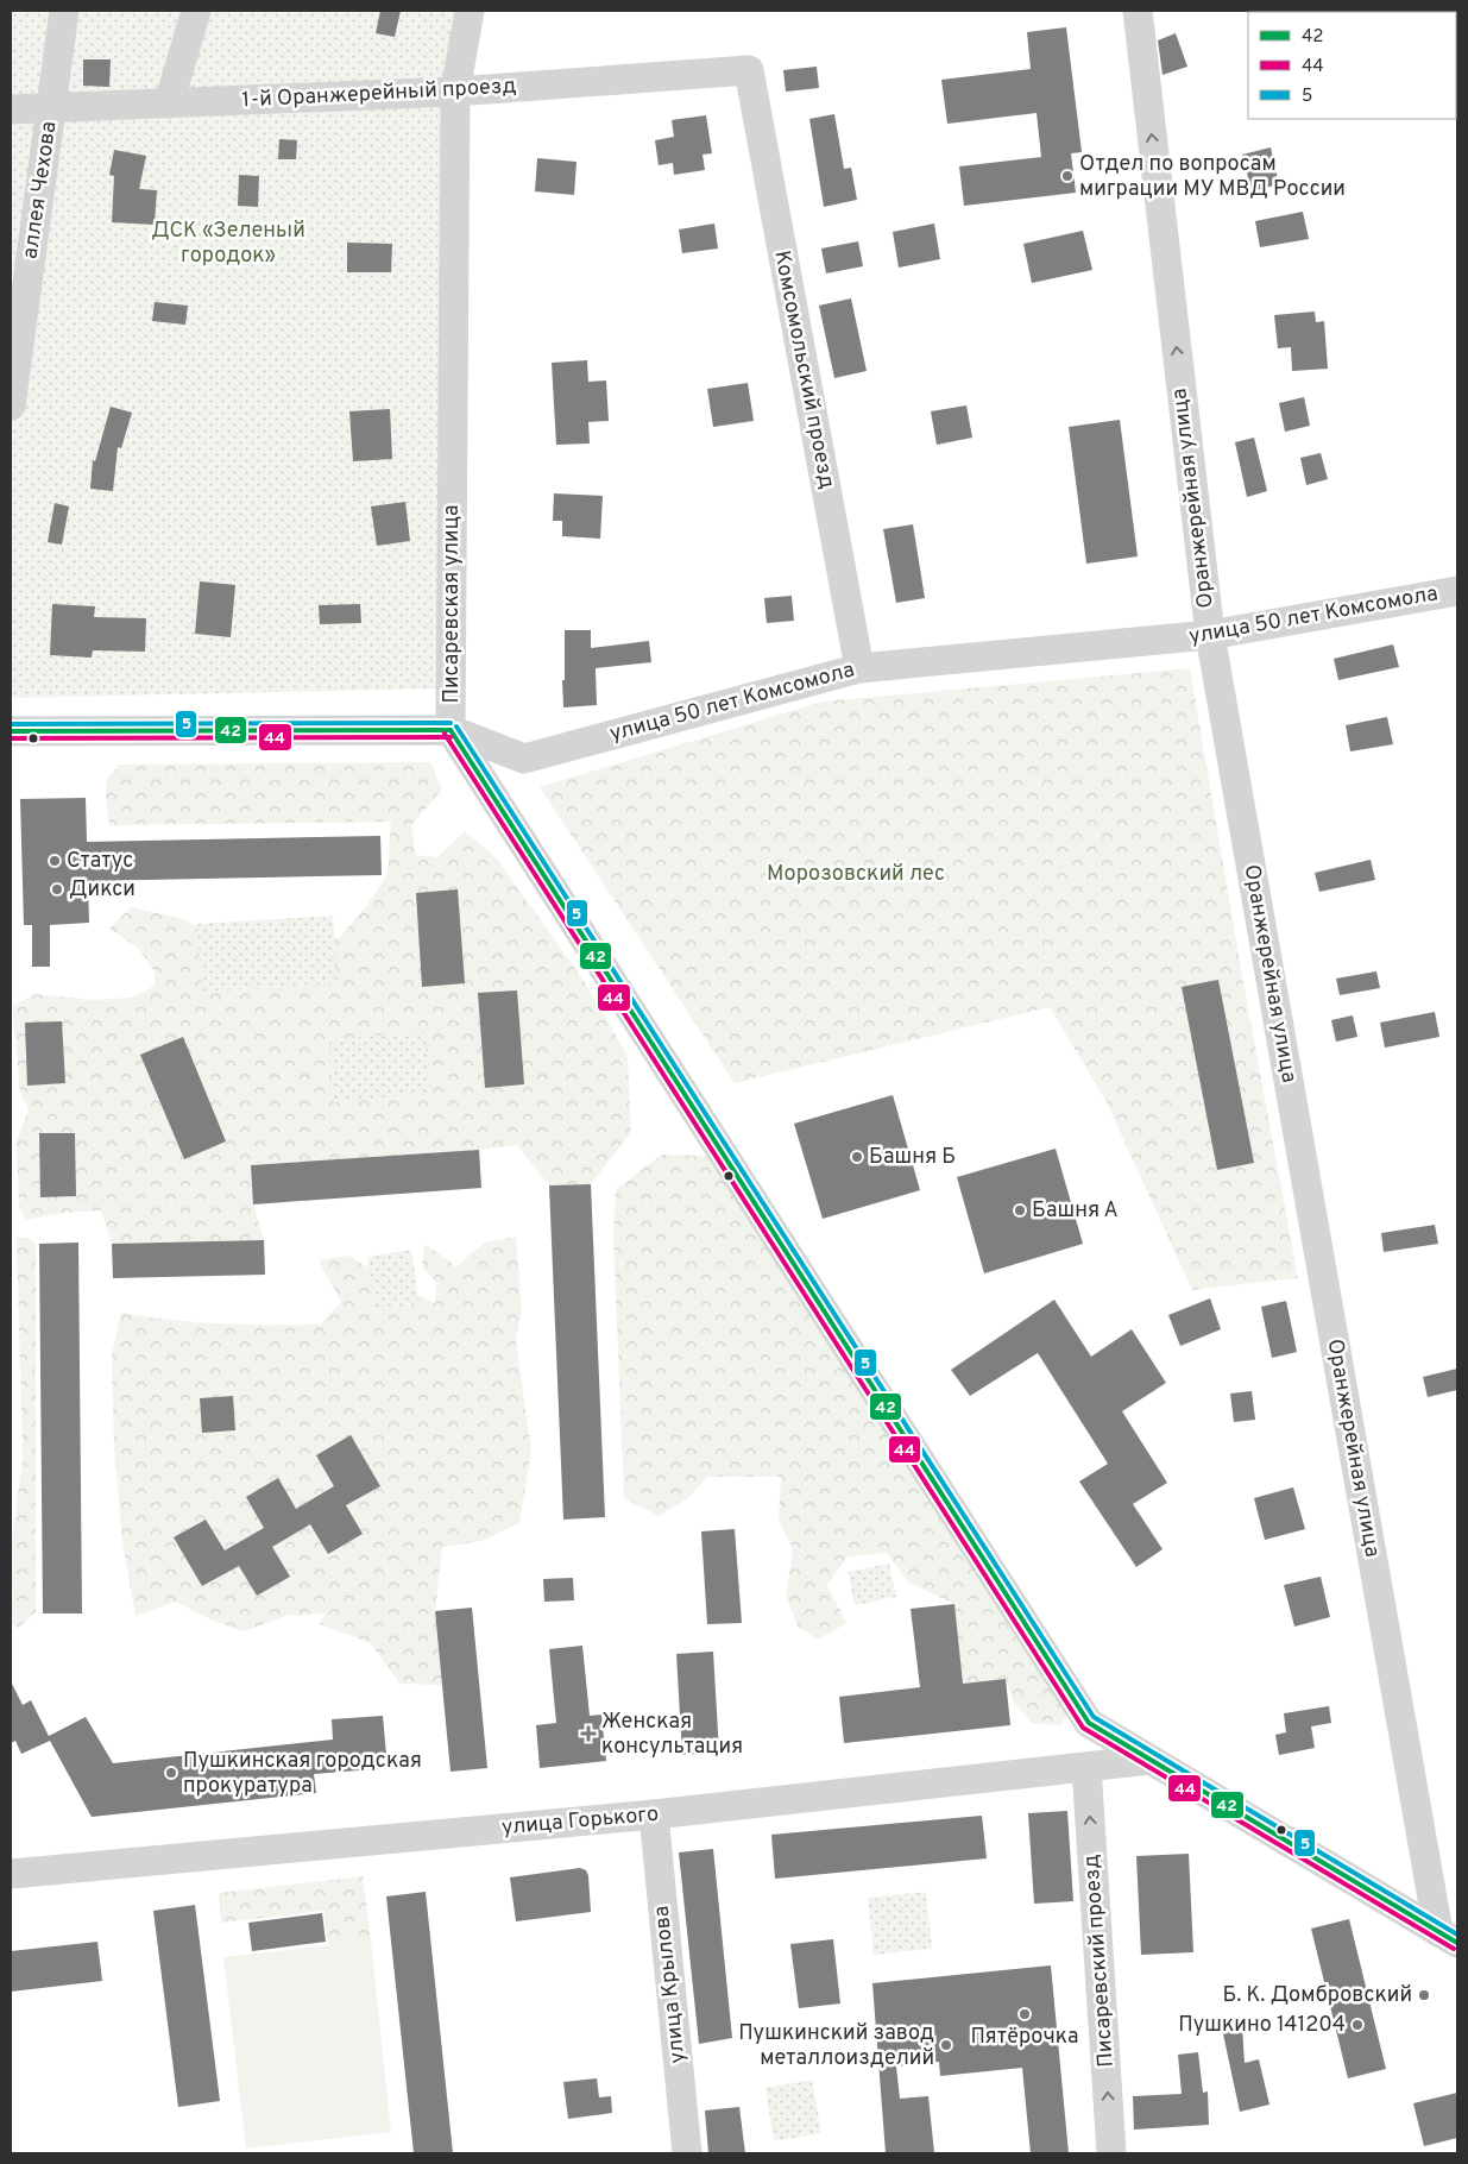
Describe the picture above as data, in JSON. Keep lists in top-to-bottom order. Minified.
{"streets":{"street":["1-й Оранжерейный проезд","аллея Чехова","Комсомольский проезд","Оранжерейная улица","Писаревская улица","улица 50 лет Комсомола","улица Горького","Писаревский проезд","улица Крылова"]},"crossings":[["1-й Оранжерейный проезд","аллея Чехова"],["1-й Оранжерейный проезд","Комсомольский проезд"],["1-й Оранжерейный проезд","Писаревская улица"],["Комсомольский проезд","улица 50 лет Комсомола"],["Оранжерейная улица","Писаревская улица"],["Оранжерейная улица","улица 50 лет Комсомола"],["Писаревская улица","улица 50 лет Комсомола"],["Писаревская улица","улица Горького"],["улица Горького","Писаревский проезд"],["улица Горького","улица Крылова"]],"one_way":["Писаревский проезд"],"parks":["ДСК «Зеленый городок»","Морозовский лес"],"places":{"other":["Отдел по вопросам миграции МУ МВД России","Статус","Дикси","Башня Б","Башня А","Пушкинская городская прокуратура","Б. К. Домбровский","Пятёрочка","Пушкино 141204","Пушкинский завод металлоизделий"],"health":["Женская консультация"]},"lines":["transit line 5","transit line 42","transit line 44"],"legend":["42","44","5"]}
